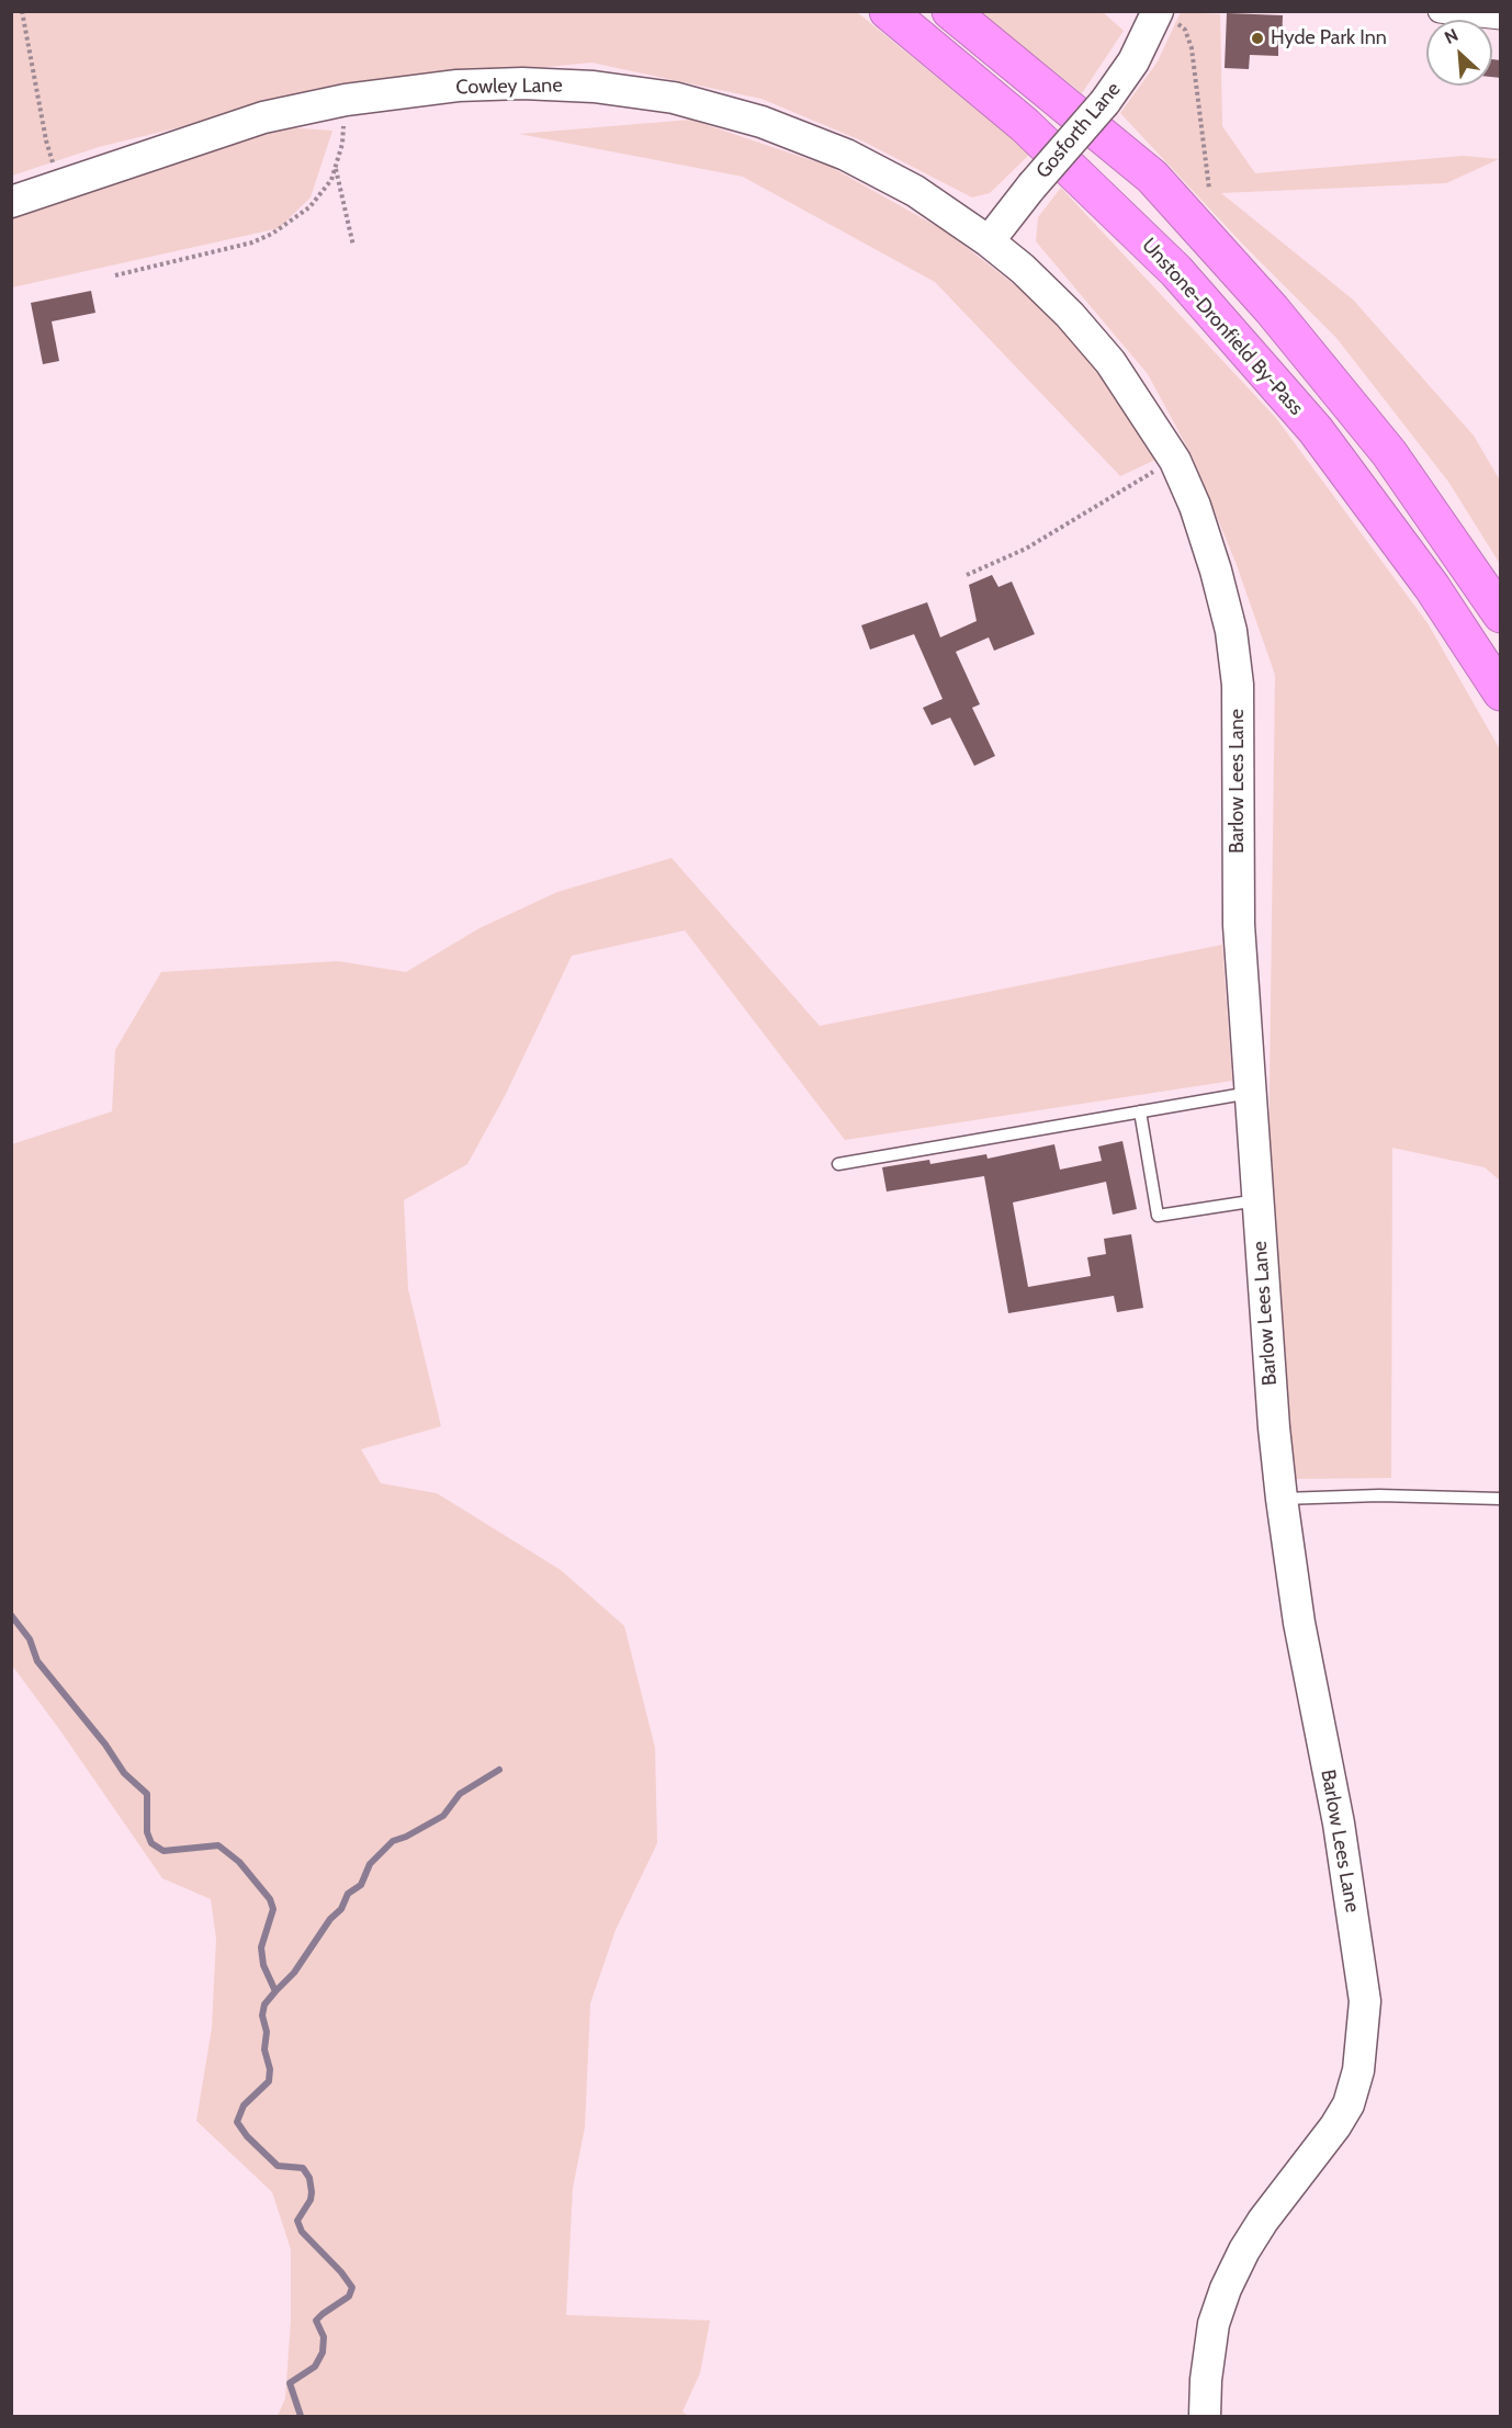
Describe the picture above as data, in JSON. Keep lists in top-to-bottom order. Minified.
{"streets":{"highway":["Unstone-Dronfield By-Pass"],"street":["Cowley Lane","Gosforth Lane","Barlow Lees Lane"]},"crossings":[["Cowley Lane","Gosforth Lane"],["Cowley Lane","Barlow Lees Lane"],["Gosforth Lane","Barlow Lees Lane"]],"places":["Hyde Park Inn"],"north":"top left"}
